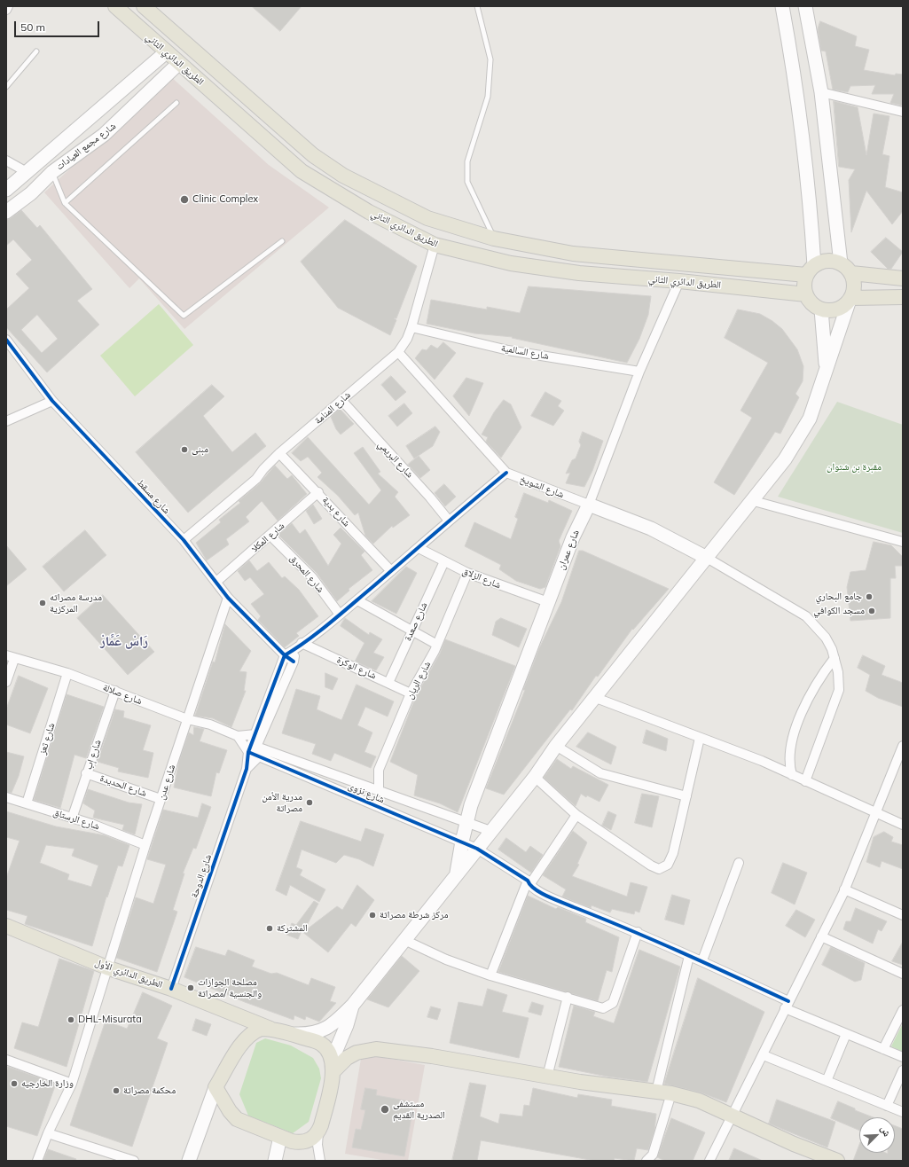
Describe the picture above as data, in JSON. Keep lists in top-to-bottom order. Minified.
{"streets":{"main road":["الطريق الدائري الثاني","شارع مجمع العيادات","شارع الشويخ","شارع عمران","الطريق الدائري الأول"],"street":["شارع السالمية","شارع المنامة","شارع البريمي","شارع مسقط","شارع بدية","شارع المكلا","شارع المحرق","شارع الزلاق","شارع صعدة","شارع الوكرة","شارع الريان","شارع صلالة","شارع تعز","شارع إب","شارع عدن","شارع الحديدة","شارع نزوى","شارع الرستاق","شارع الدوحة"]},"crossings":[["الطريق الدائري الثاني","شارع مجمع العيادات"],["الطريق الدائري الثاني","شارع المنامة"],["الطريق الدائري الثاني","شارع عمران"],["شارع السالمية","شارع المنامة"],["شارع السالمية","شارع عمران"],["شارع المنامة","شارع البريمي"],["شارع المنامة","شارع الشويخ"],["شارع المنامة","شارع مسقط"],["شارع المنامة","شارع بدية"],["شارع الشويخ","شارع عمران"],["شارع مسقط","شارع المكلا"],["شارع مسقط","شارع عدن"],["شارع بدية","شارع المكلا"],["شارع المكلا","شارع المحرق"],["شارع عمران","شارع الزلاق"],["شارع عمران","شارع نزوى"],["شارع الزلاق","شارع صعدة"],["شارع الزلاق","شارع الريان"],["شارع صعدة","شارع الوكرة"],["شارع الوكرة","شارع الريان"],["شارع الريان","شارع نزوى"],["شارع صلالة","شارع تعز"],["شارع صلالة","شارع إب"],["شارع صلالة","شارع عدن"],["شارع تعز","شارع الرستاق"],["شارع إب","شارع الحديدة"],["شارع إب","شارع الرستاق"],["شارع عدن","شارع الحديدة"],["شارع عدن","شارع الرستاق"],["شارع عدن","الطريق الدائري الأول"],["شارع الدوحة","الطريق الدائري الأول"]],"districts":["رَاسْ عَمَّارْ"],"parks":["مقبرة بن شتوان"],"places":["Clinic Complex","مبنى","جامع البحاري","مدرسة مصراته المركزية","مسجد الكوافي","مدرية الأمن مصراتة","مركز شرطة مصراتة","المشتركة","مصلحة الجوازات والجنسية /مصراتة","DHL-Misurata","وزارة الخارجيه","محكمة مصراتة","مستشفى الصدرية القديم"],"scale_bar":"50 m","north":"top right"}
